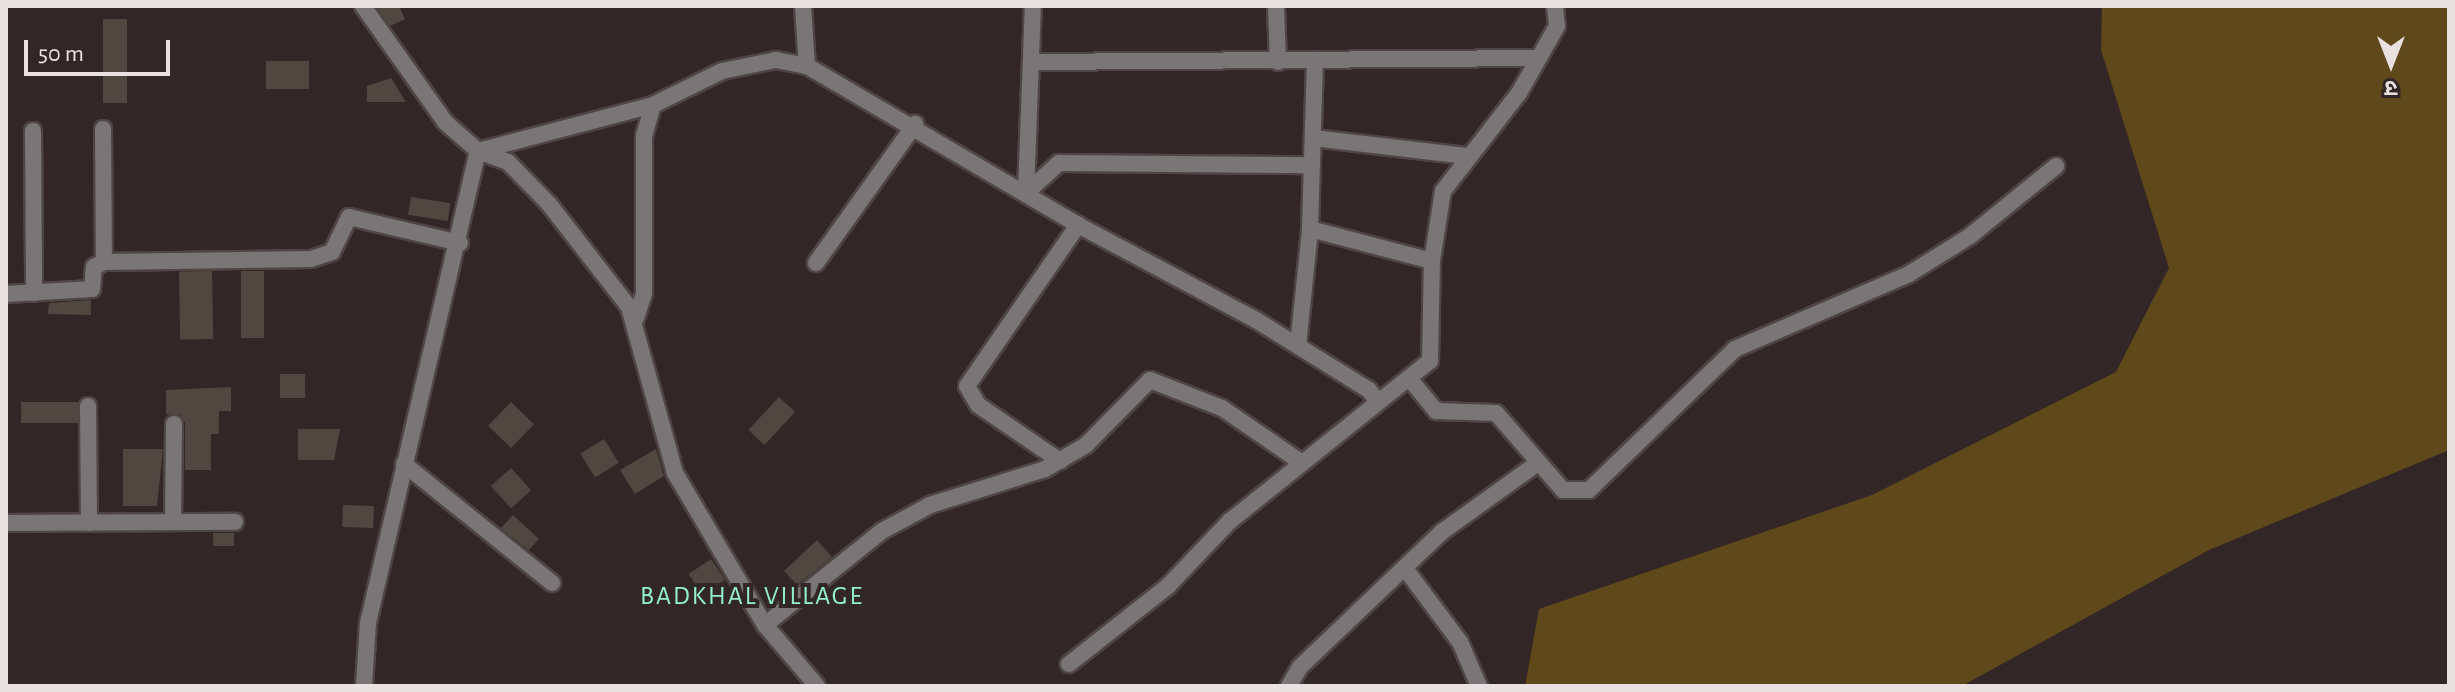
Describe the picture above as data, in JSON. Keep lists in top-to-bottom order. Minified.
{"districts":["BADKHAL VILLAGE"],"scale_bar":"50 m","north":"bottom"}
